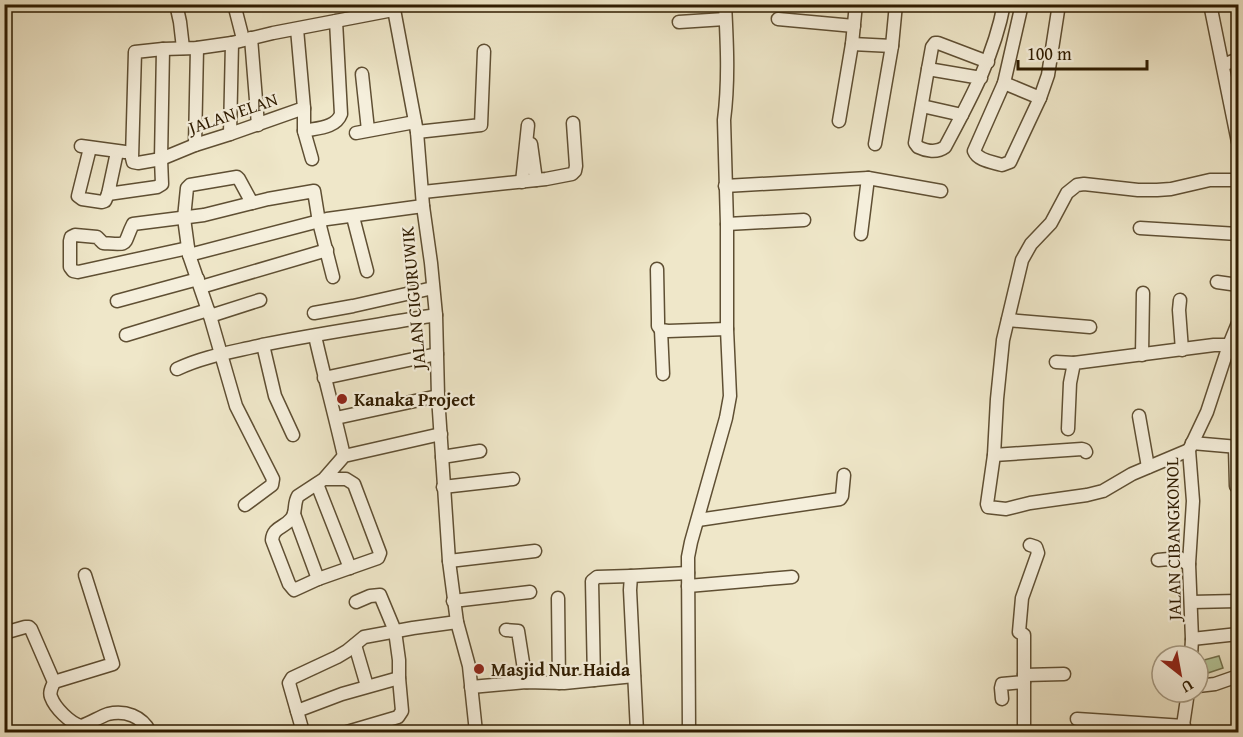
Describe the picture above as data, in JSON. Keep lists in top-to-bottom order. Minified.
{"streets":{"street":["JALAN ELAN","JALAN CIGURUWIK","JALAN CIBANGKONOL"]},"places":["Kanaka Project","Masjid Nur Haida"],"scale_bar":"100 m","north":"bottom right"}
